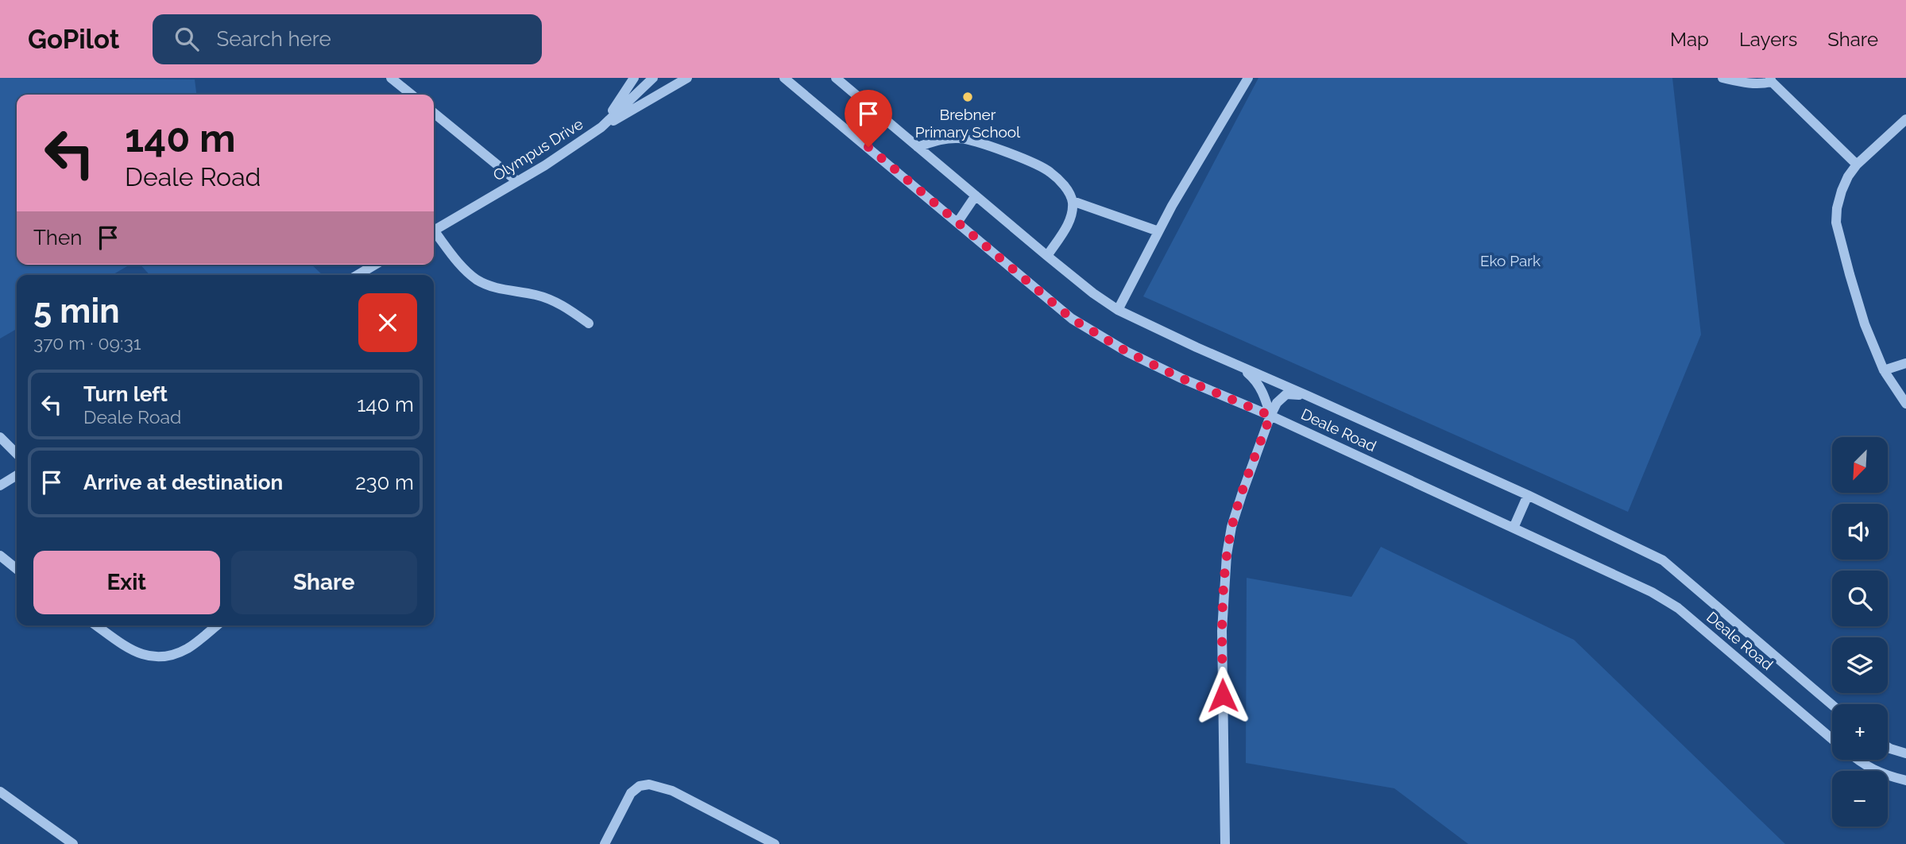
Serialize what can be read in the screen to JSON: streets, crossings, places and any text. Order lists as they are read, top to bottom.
{
  "streets": {
    "street": ["Olympus Drive", "Deale Road"]
  },
  "parks": ["Eko Park"],
  "places": ["Brebner Primary School"],
  "north": "bottom left",
  "page": {
    "header": "GoPilot",
    "search": "Search here",
    "nav": ["Map", "Layers", "Share"],
    "turn": ["140 m", "Deale Road"],
    "then": "Then",
    "heading": ["5 min", "370 m · 09:31"],
    "list": [
      {
        "name": "Turn left",
        "note": "Deale Road",
        "value": "140 m"
      },
      {
        "name": "Arrive at destination",
        "value": "230 m"
      }
    ],
    "map_buttons": ["+", "−"],
    "buttons": ["Exit", "Share"]
  }
}
